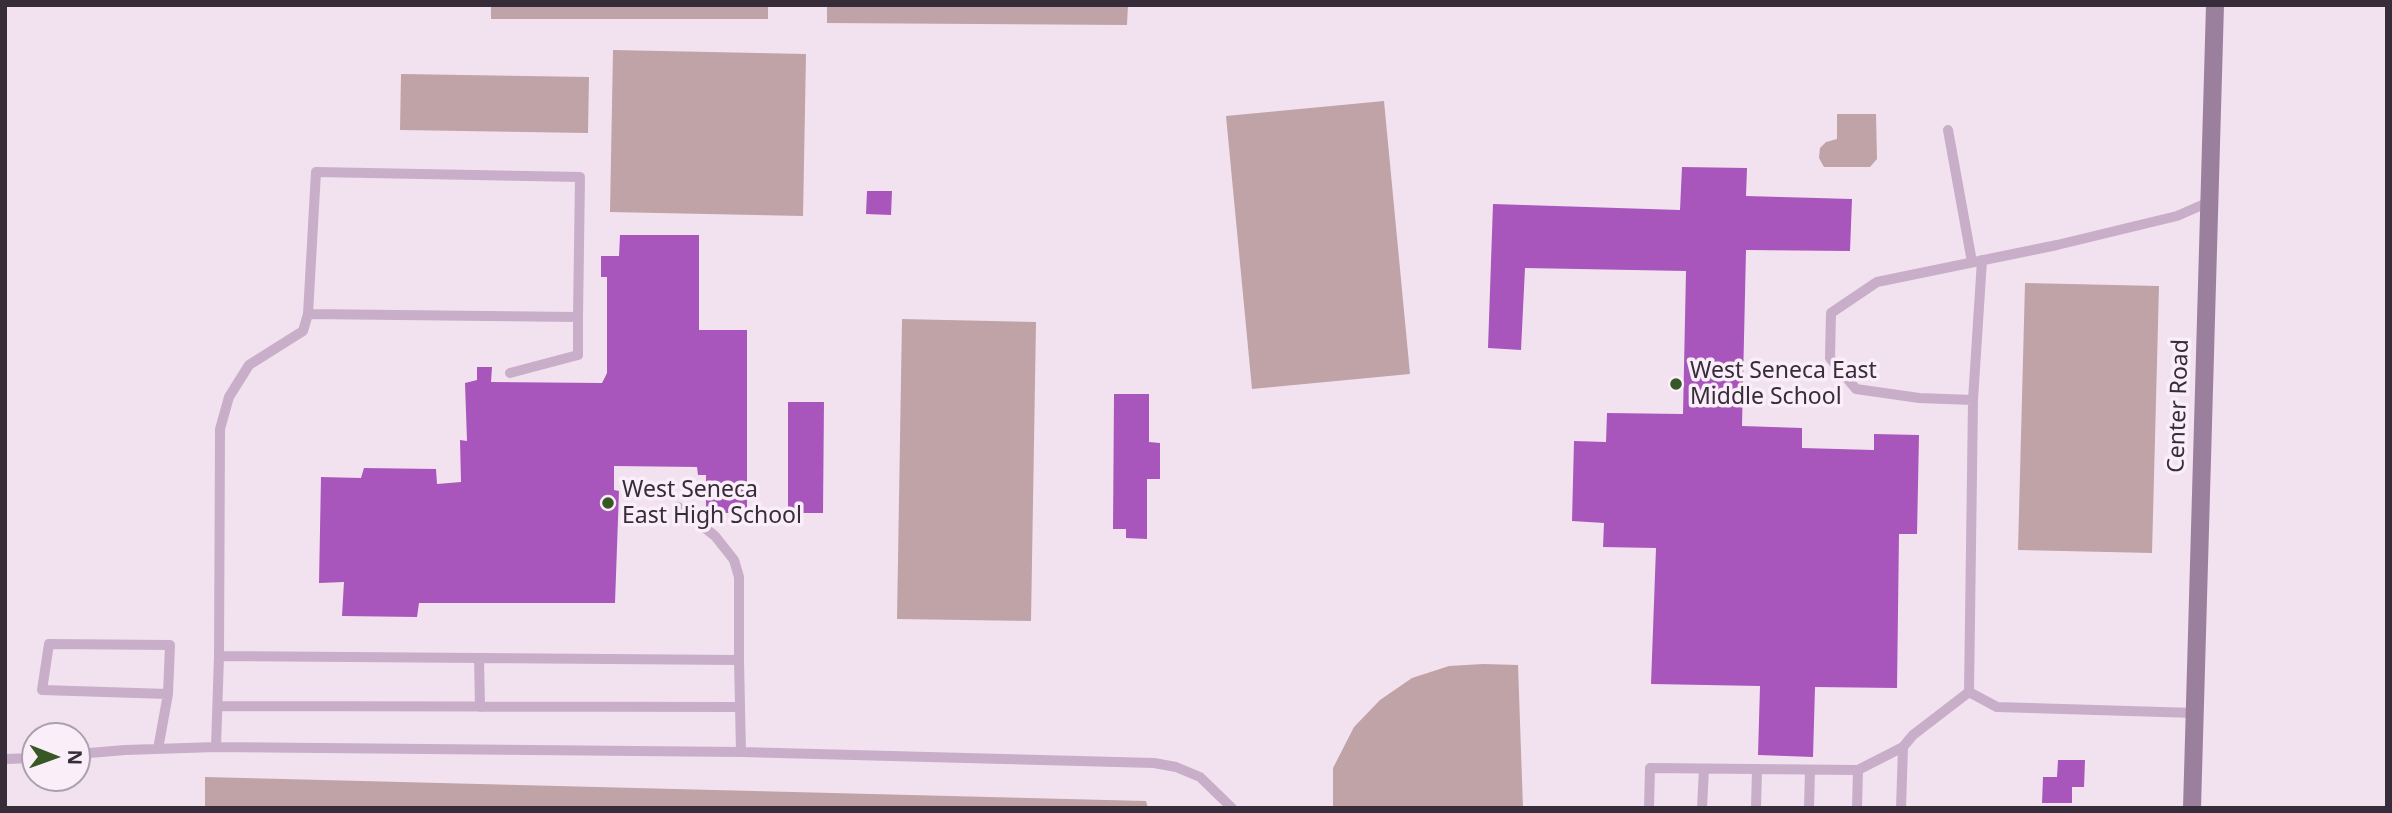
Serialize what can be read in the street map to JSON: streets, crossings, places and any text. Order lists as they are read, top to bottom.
{
  "streets": {
    "main road": ["Center Road"]
  },
  "places": ["West Seneca East Middle School", "West Seneca East High School"],
  "north": "right"
}
